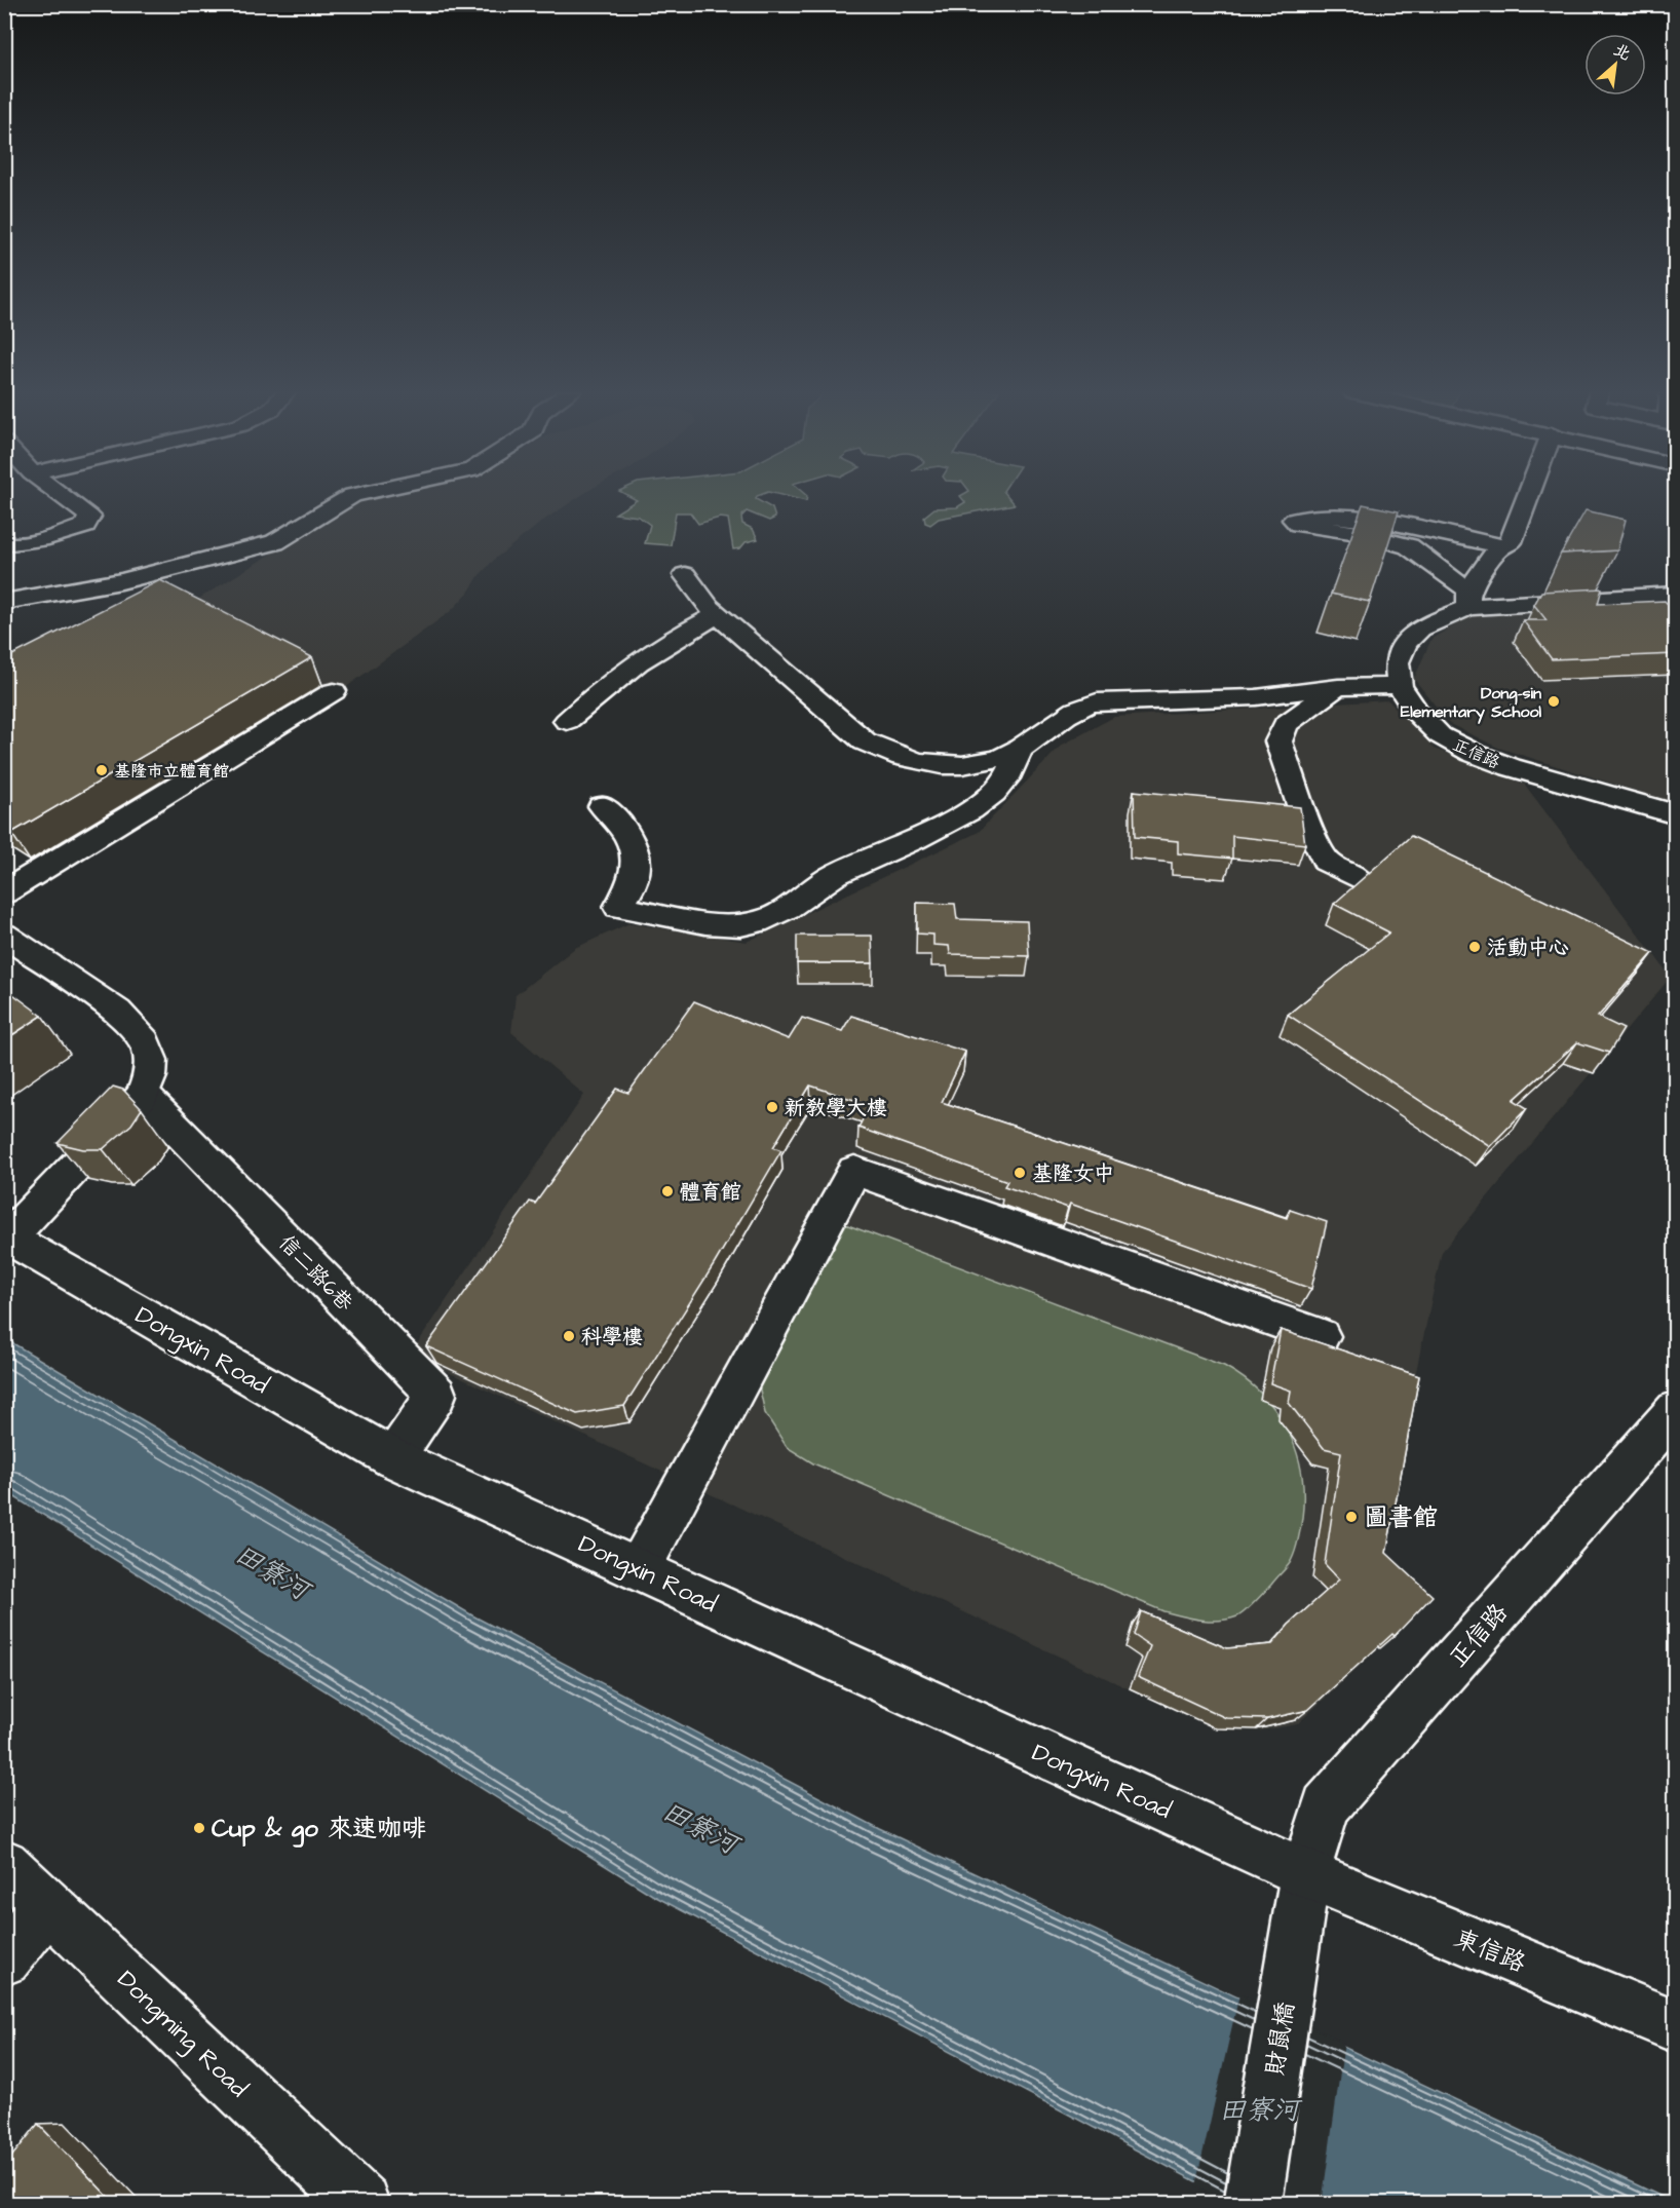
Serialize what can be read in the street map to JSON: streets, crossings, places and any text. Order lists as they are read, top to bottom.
{
  "streets": {
    "street": [
      "正信路",
      "信二路6巷",
      "Dongxin Road",
      "東信路",
      "Dongming Road",
      "財鼠橋"
    ]
  },
  "crossings": [
    ["正信路", "Dongxin Road"],
    ["正信路", "東信路"],
    ["正信路", "財鼠橋"],
    ["信二路6巷", "Dongxin Road"],
    ["Dongxin Road", "東信路"],
    ["Dongxin Road", "財鼠橋"],
    ["東信路", "財鼠橋"]
  ],
  "water": ["田寮河"],
  "places": [
    "Dong-sin Elementary School",
    "基隆市立體育館",
    "活動中心",
    "新教學大樓",
    "基隆女中",
    "體育館",
    "科學樓",
    "圖書館",
    "Cup & go 來速咖啡"
  ],
  "north": "top right"
}
